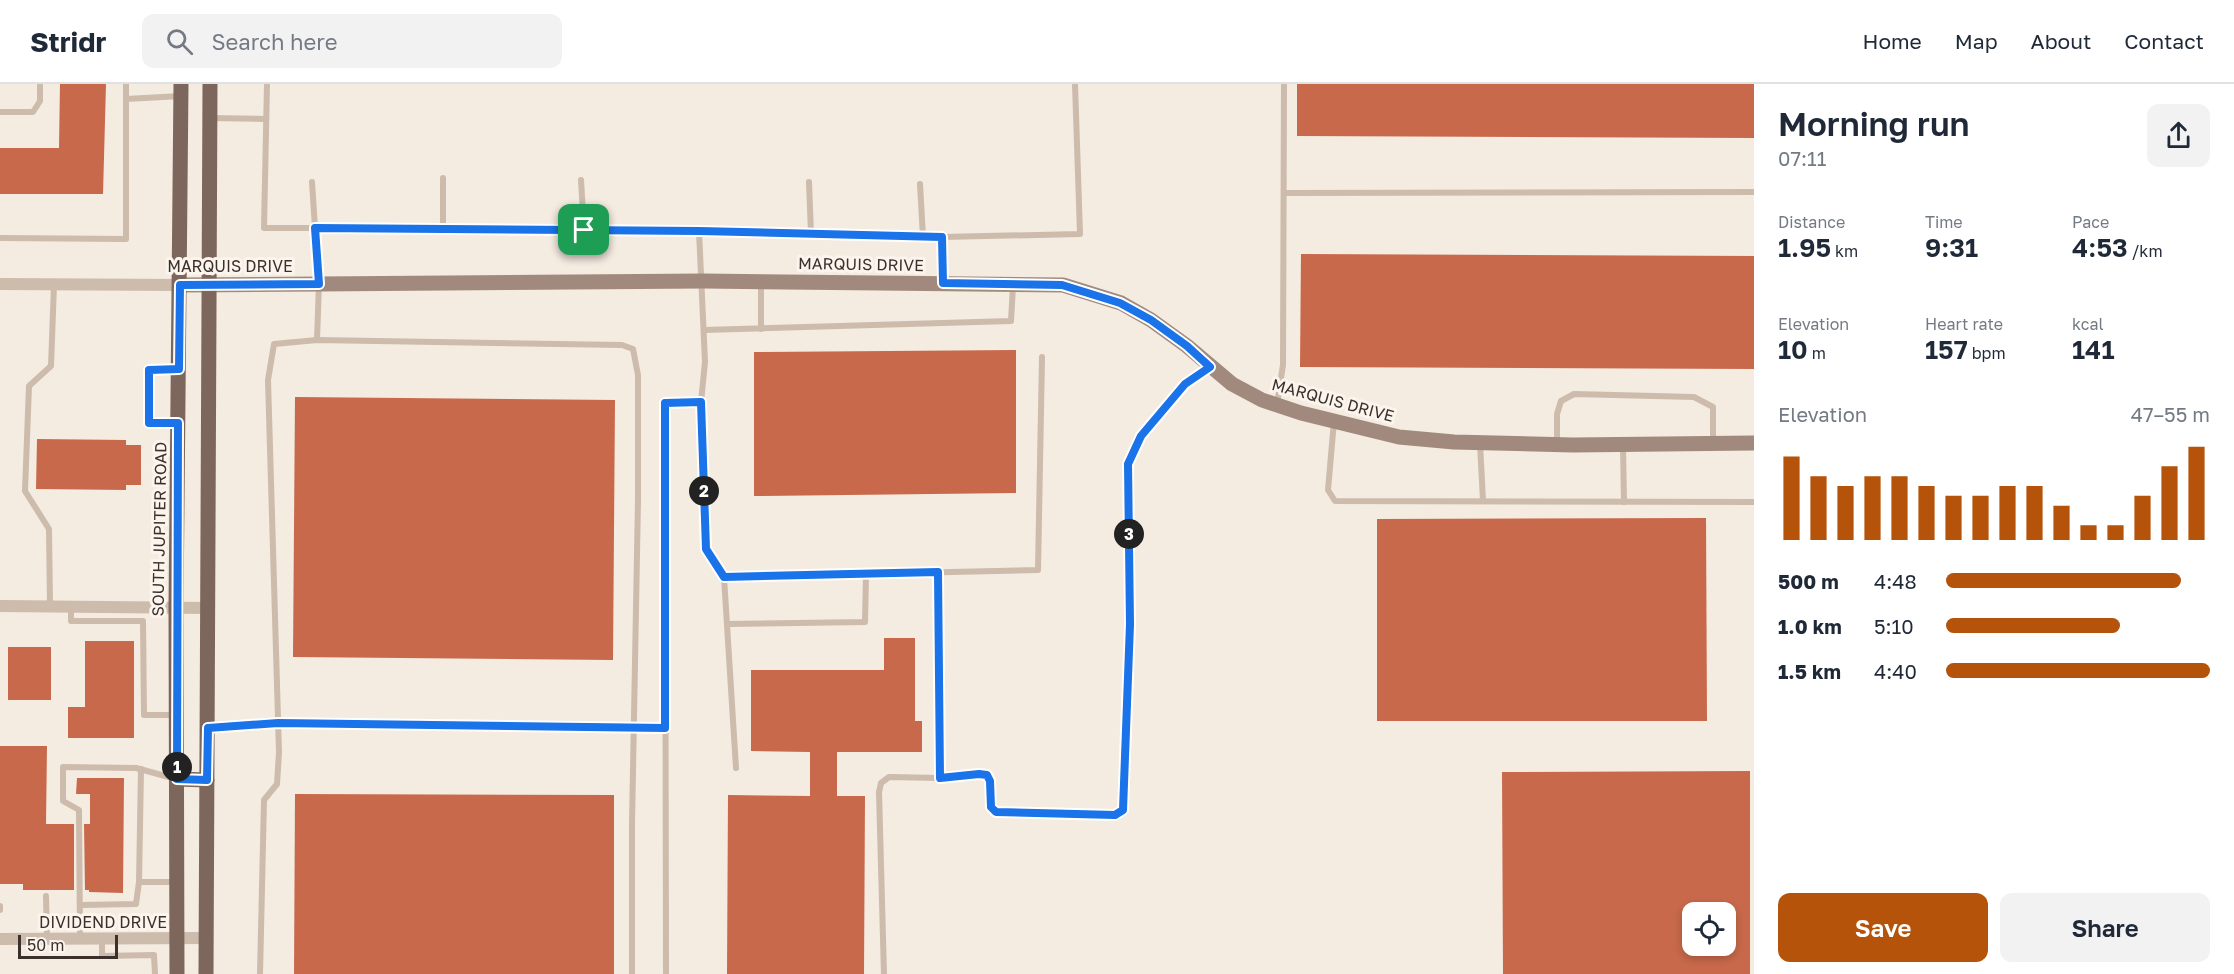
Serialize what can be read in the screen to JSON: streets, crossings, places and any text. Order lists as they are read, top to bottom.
{
  "streets": {
    "main road": ["SOUTH JUPITER ROAD"],
    "street": ["MARQUIS DRIVE", "DIVIDEND DRIVE"]
  },
  "crossings": [
    ["MARQUIS DRIVE", "SOUTH JUPITER ROAD"],
    ["SOUTH JUPITER ROAD", "DIVIDEND DRIVE"]
  ],
  "scale_bar": "50 m",
  "page": {
    "header": "Stridr",
    "search": "Search here",
    "nav": [
      "Home",
      "Map",
      "About",
      "Contact"
    ],
    "heading": ["Morning run", "07:11"],
    "stats": [
      ["Distance", "1.95 km"],
      ["Time", "9:31"],
      ["Pace", "4:53 /km"],
      ["Elevation", "10 m"],
      ["Heart rate", "157 bpm"],
      ["kcal", "141"]
    ],
    "chart": ["Elevation", "47–55 m"],
    "pins": ["2", "3", "1"],
    "list": [
      {
        "name": "500 m",
        "note": "4:48"
      },
      {
        "name": "1.0 km",
        "note": "5:10"
      },
      {
        "name": "1.5 km",
        "note": "4:40"
      }
    ],
    "buttons": ["Save", "Share"],
    "scale": "50 m"
  }
}
